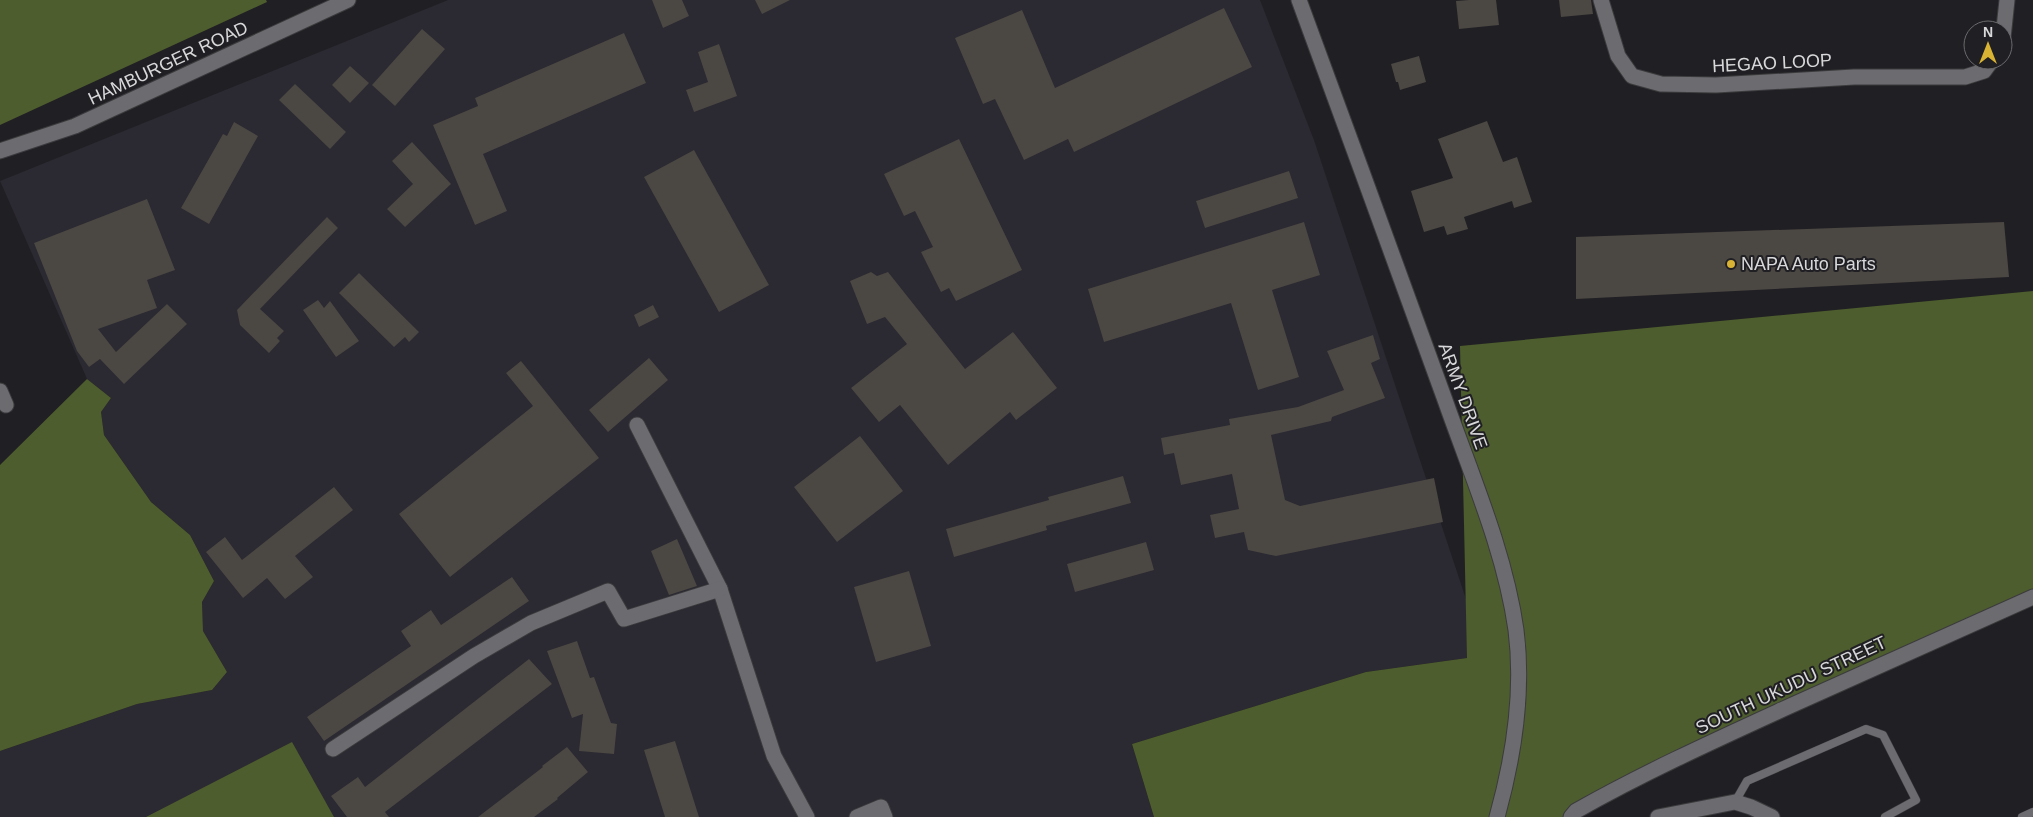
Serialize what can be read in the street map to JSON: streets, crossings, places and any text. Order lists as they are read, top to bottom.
{
  "streets": {
    "street": [
      "HAMBURGER ROAD",
      "HEGAO LOOP",
      "ARMY DRIVE",
      "SOUTH UKUDU STREET"
    ]
  },
  "places": ["NAPA Auto Parts"],
  "north": "top"
}
